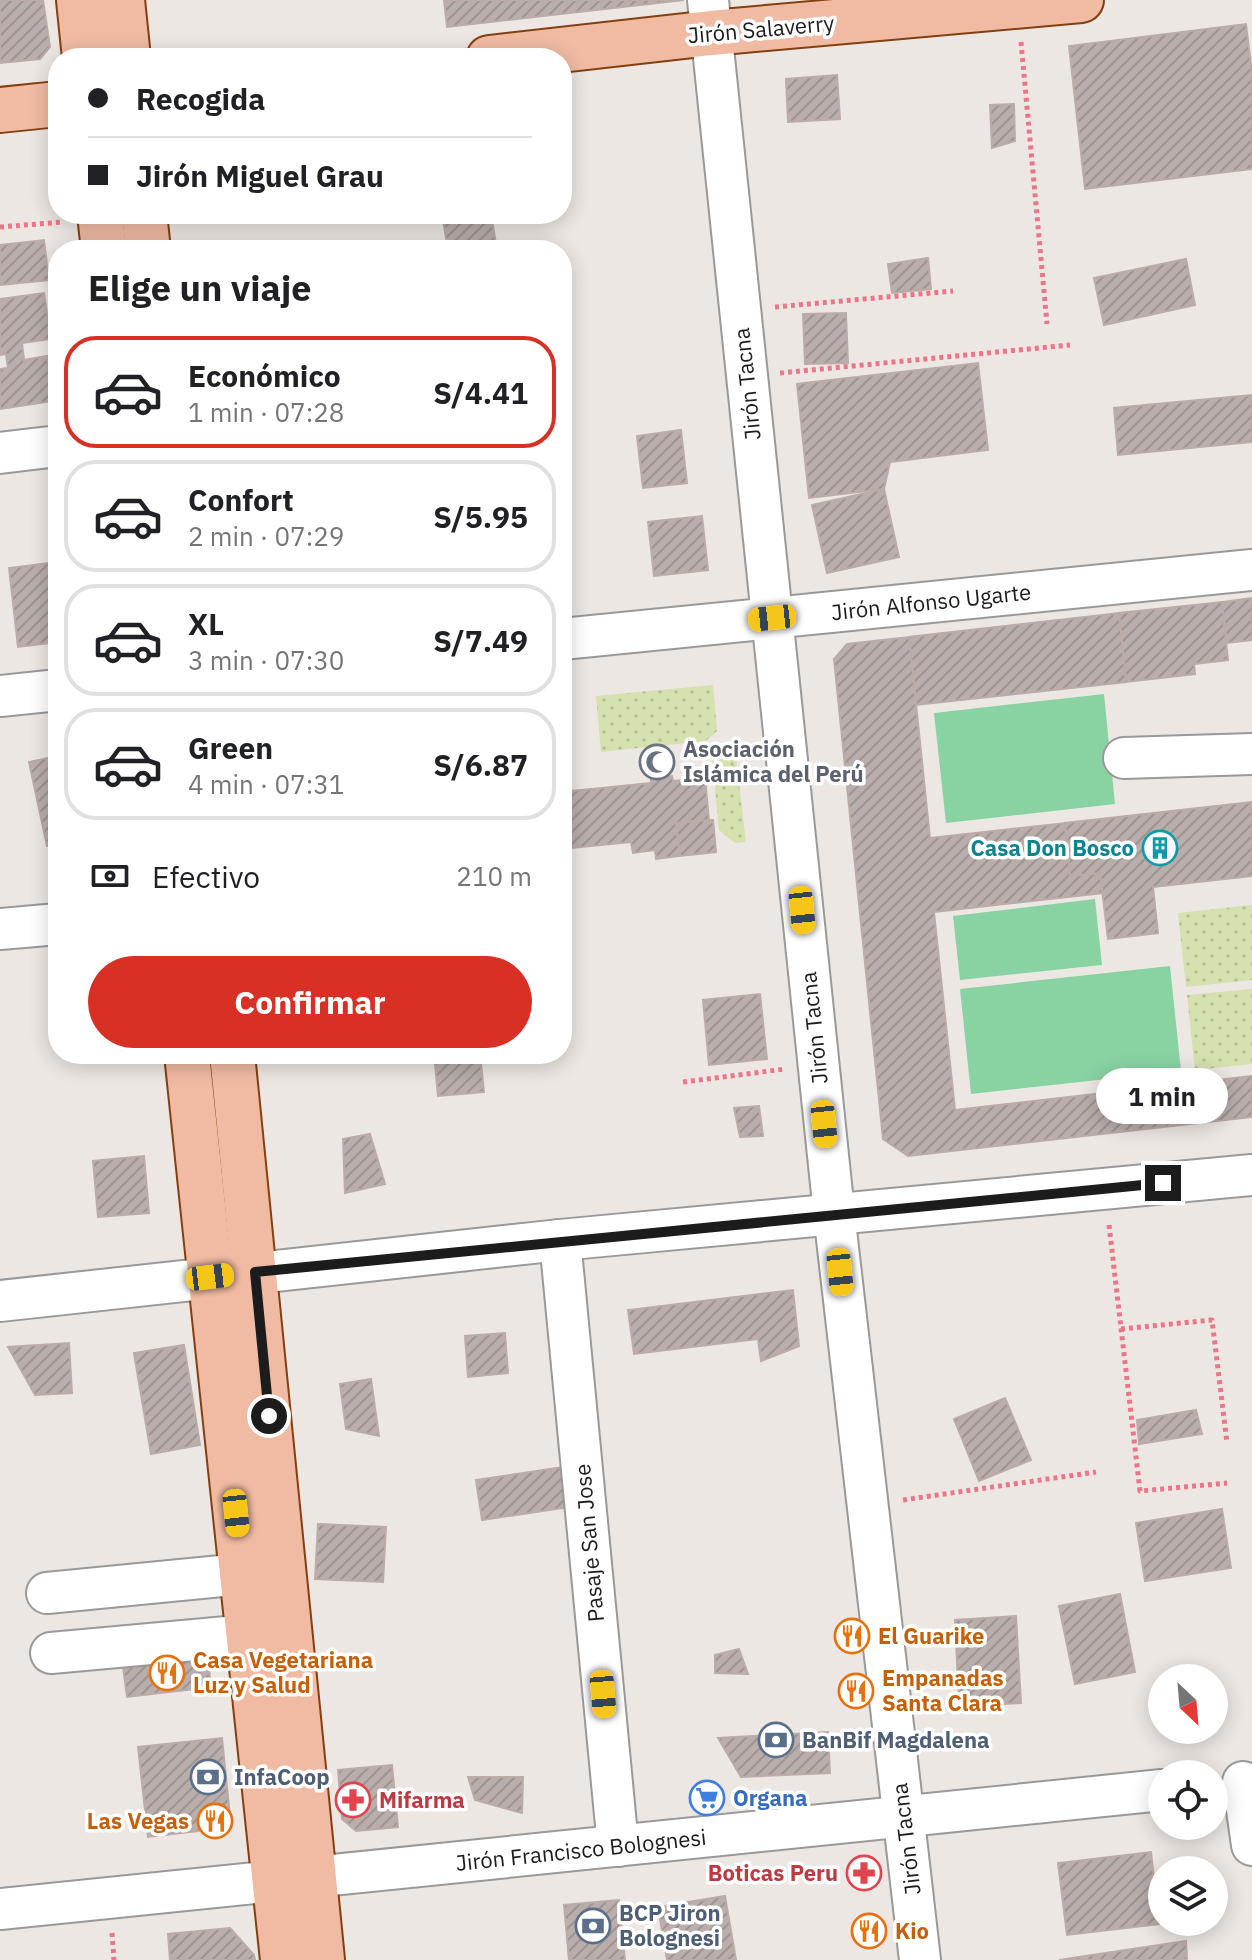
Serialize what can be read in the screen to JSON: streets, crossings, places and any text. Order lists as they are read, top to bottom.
{
  "streets": {
    "main road": ["Jirón Salaverry"],
    "street": [
      "Jirón Tacna",
      "Jirón Alfonso Ugarte",
      "Pasaje San Jose",
      "Jirón Francisco Bolognesi"
    ]
  },
  "crossings": [
    ["Jirón Salaverry", "Jirón Tacna"],
    ["Jirón Tacna", "Jirón Alfonso Ugarte"],
    ["Jirón Tacna", "Jirón Francisco Bolognesi"],
    ["Pasaje San Jose", "Jirón Francisco Bolognesi"]
  ],
  "places": {
    "mosque": ["Asociación Islámica del Perú"],
    "building": ["Casa Don Bosco"],
    "restaurant": [
      "El Guarike",
      "Casa Vegetariana Luz y Salud",
      "Empanadas Santa Clara",
      "Las Vegas",
      "Kio"
    ],
    "bank": ["BanBif Magdalena", "InfaCoop", "BCP Jiron Bolognesi"],
    "supermarket": ["Organa"],
    "pharmacy": ["Mifarma", "Boticas Peru"]
  },
  "north": "bottom right",
  "page": {
    "banner": ["Recogida", "Jirón Miguel Grau"],
    "heading": "Elige un viaje",
    "list": [
      {
        "name": "Económico",
        "note": "1 min · 07:28",
        "value": "S/4.41"
      },
      {
        "name": "Confort",
        "note": "2 min · 07:29",
        "value": "S/5.95"
      },
      {
        "name": "XL",
        "note": "3 min · 07:30",
        "value": "S/7.49"
      },
      {
        "name": "Green",
        "note": "4 min · 07:31",
        "value": "S/6.87"
      }
    ],
    "pay": ["Efectivo", "210 m"],
    "buttons": "Confirmar",
    "bubble": "1 min"
  }
}
